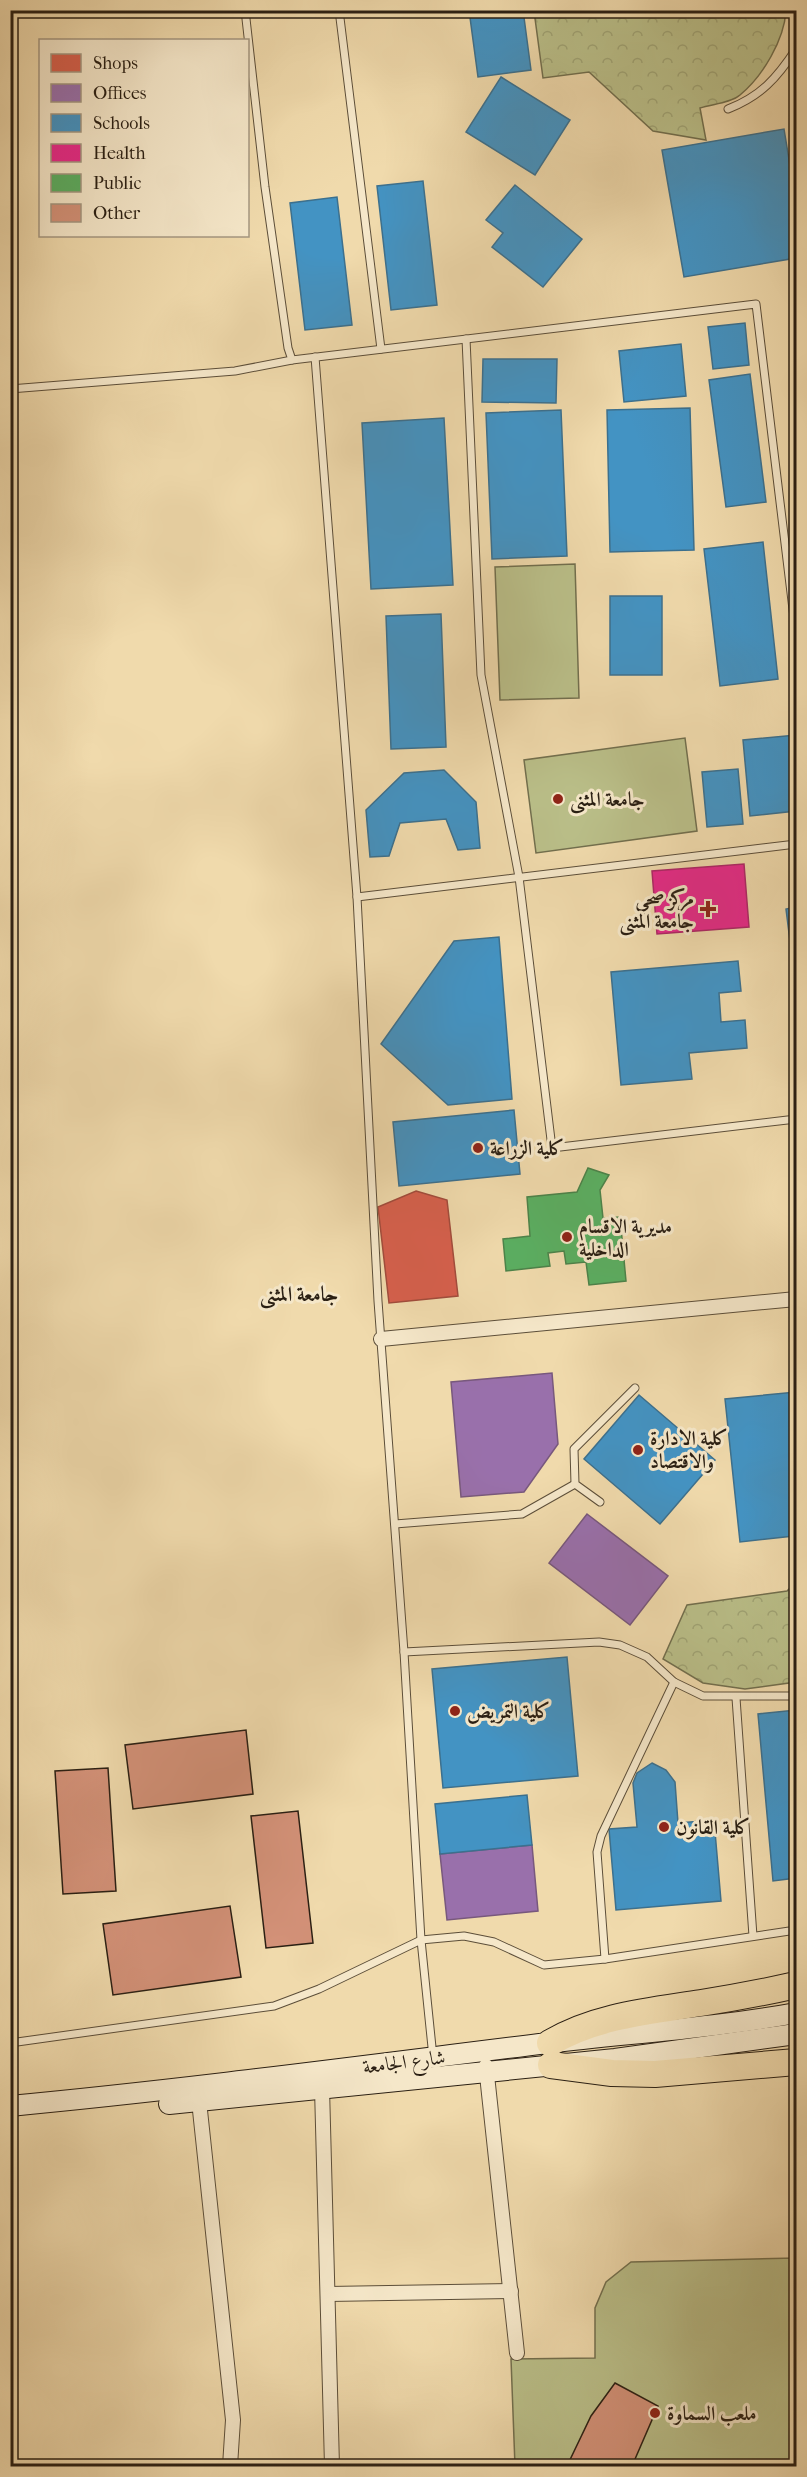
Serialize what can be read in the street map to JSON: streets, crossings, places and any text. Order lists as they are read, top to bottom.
{
  "streets": {
    "main road": ["شارع الجامعة"]
  },
  "districts": ["جامعة المثنى"],
  "places": {
    "other": [
      "جامعة المثنى",
      "كلية الزراعة",
      "مديرية الاقسام الداخلية",
      "كلية الادارة والاقتصاد",
      "كلية التمريض",
      "كلية القانون",
      "ملعب السماوة"
    ],
    "health": ["مركز صحي جامعة المثنى"]
  },
  "legend": [
    "Shops",
    "Offices",
    "Schools",
    "Health",
    "Public",
    "Other"
  ]
}
